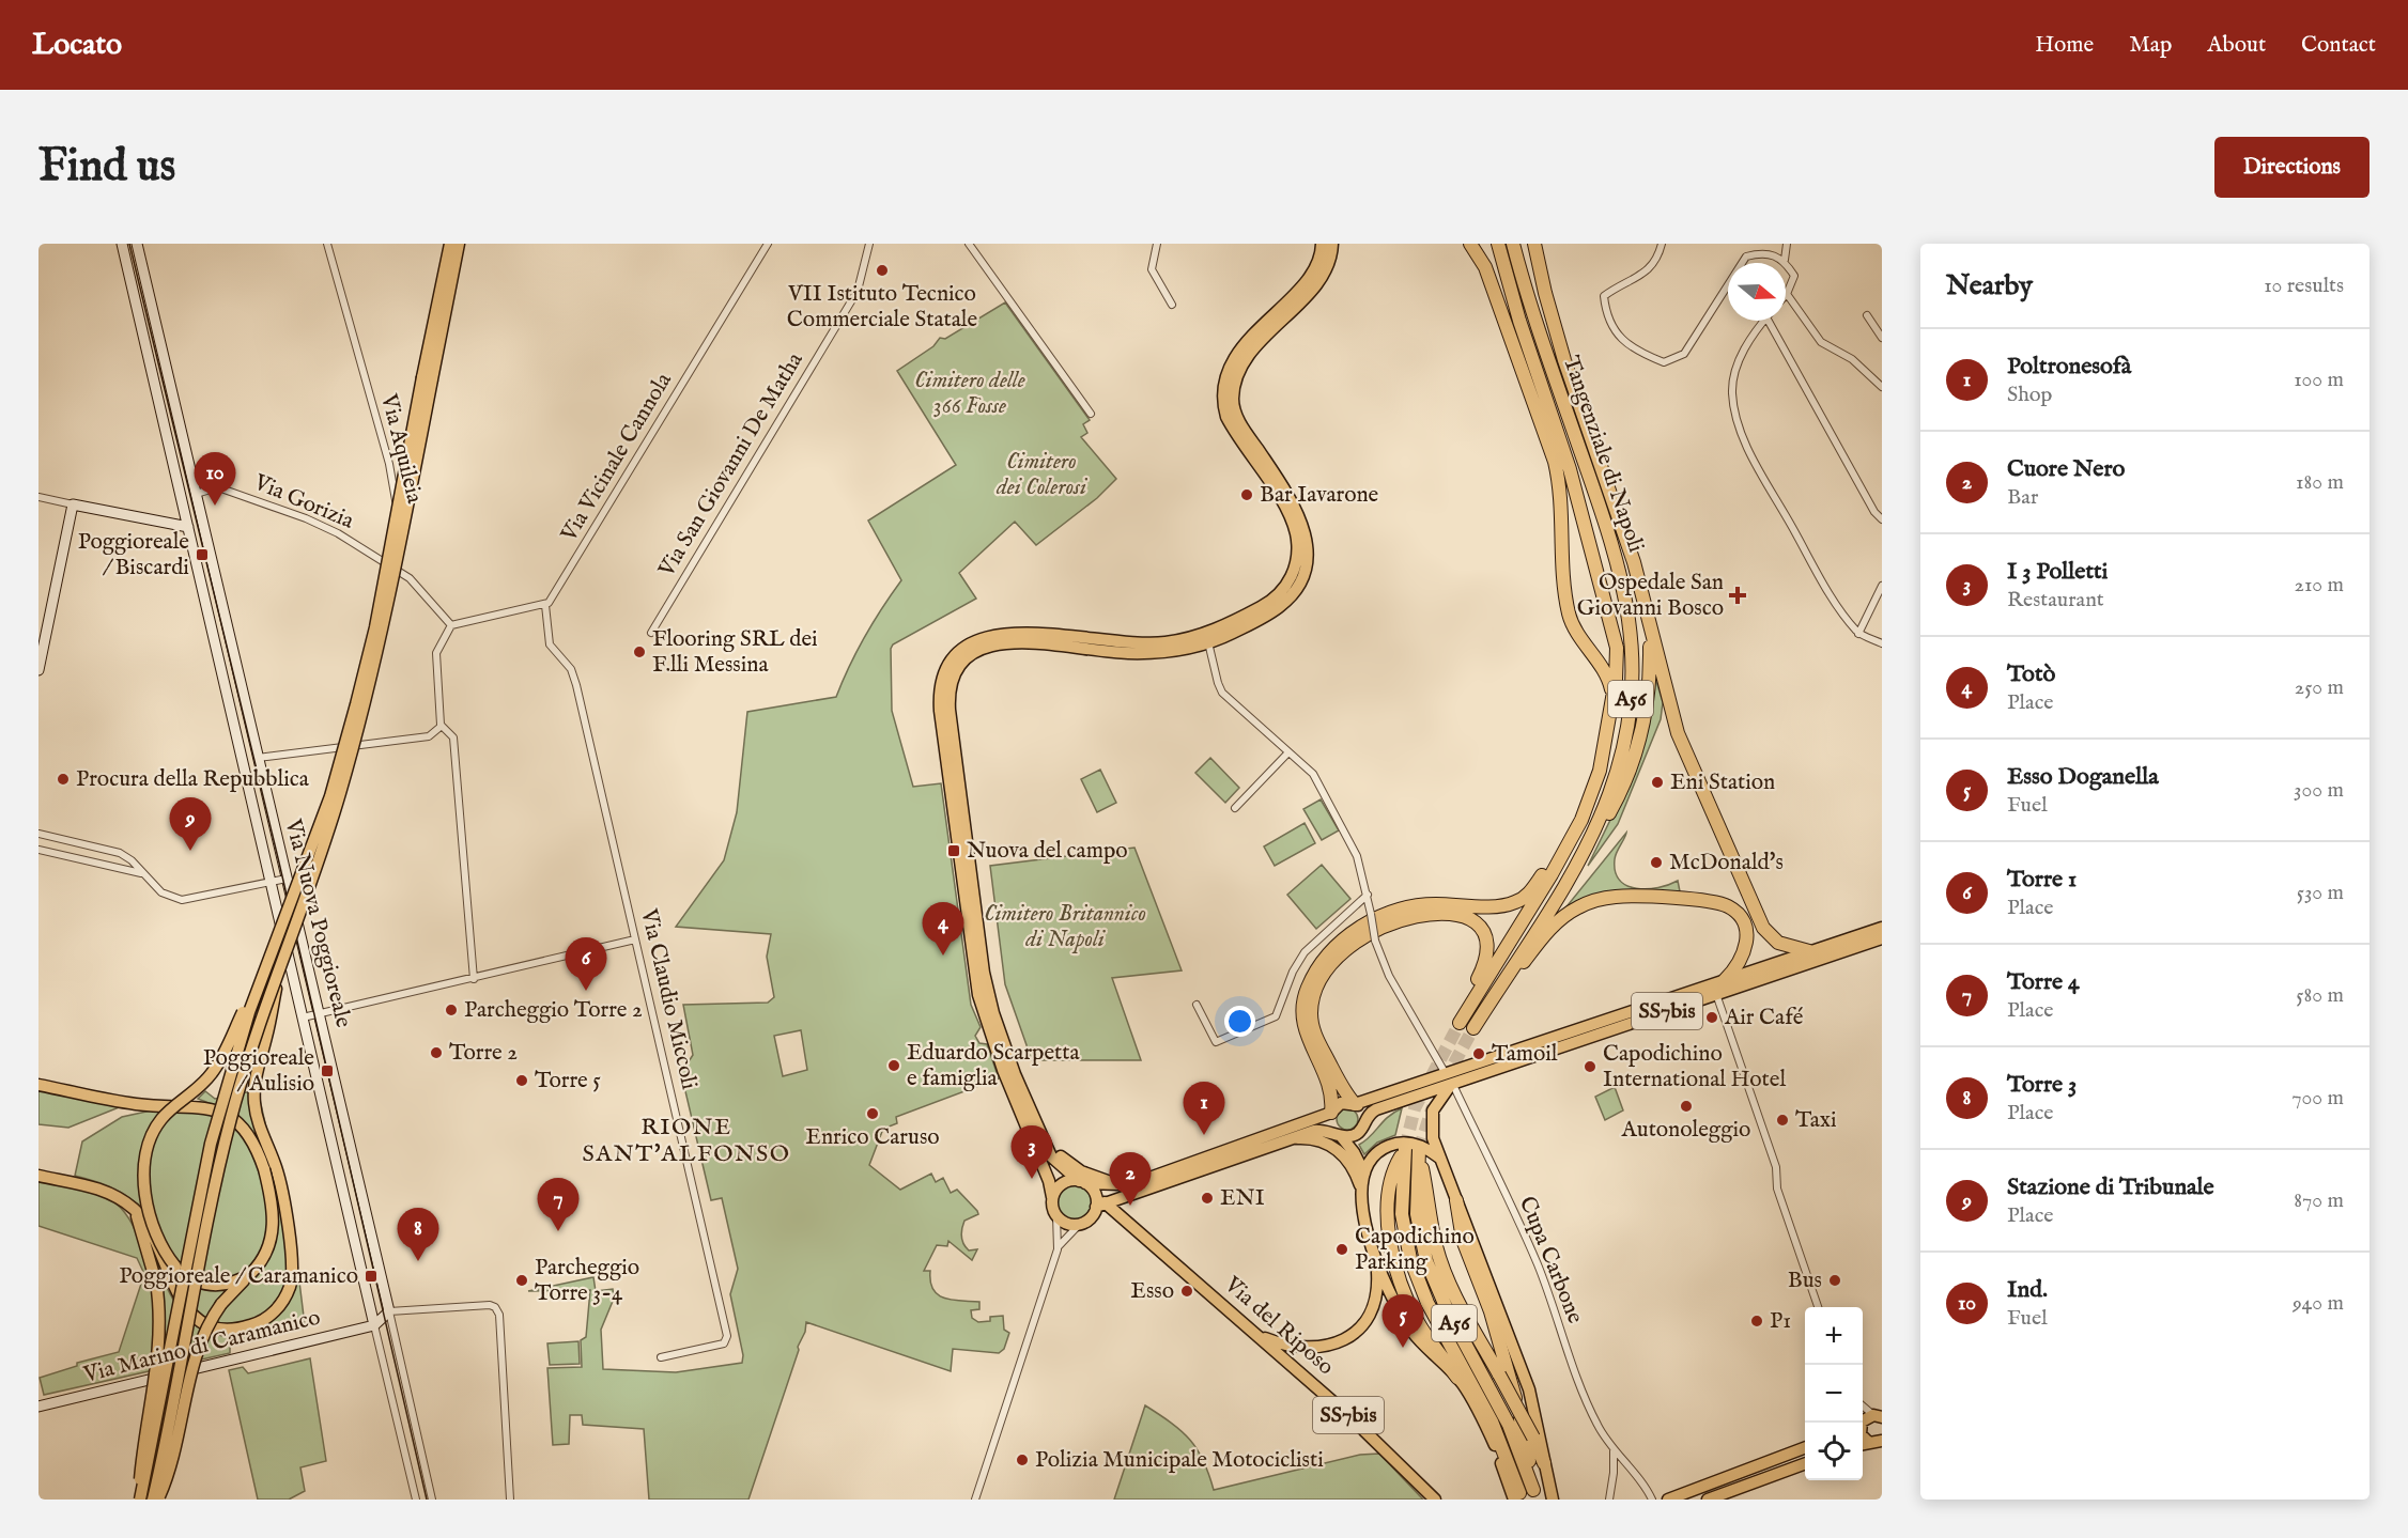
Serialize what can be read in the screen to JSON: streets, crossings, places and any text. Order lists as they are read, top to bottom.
{
  "streets": {
    "highway": ["Tangenziale di Napoli", "A56"],
    "main road": [
      "Via Nuova Poggioreale",
      "SS7bis",
      "Via del Riposo",
      "Via Marino di Caramanico"
    ],
    "street": [
      "Via Aquileia",
      "Via Vicinale Cannola",
      "Via San Giovanni De Matha",
      "Via Gorizia",
      "Via Claudio Miccoli",
      "Cupa Carbone"
    ]
  },
  "crossings": [
    ["Via Aquileia", "Via Gorizia"],
    ["Tangenziale di Napoli", "SS7bis"],
    ["Via Vicinale Cannola", "Via Claudio Miccoli"],
    ["Via Gorizia", "Via Nuova Poggioreale"],
    ["Via Nuova Poggioreale", "Via Marino di Caramanico"],
    ["SS7bis", "Cupa Carbone"]
  ],
  "districts": ["RIONE SANT'ALFONSO"],
  "parks": ["Cimitero delle 366 Fosse", "Cimitero dei Colerosi", "Cimitero Britannico di Napoli"],
  "places": {
    "other": [
      "VII Istituto Tecnico Commerciale Statale",
      "Bar Iavarone",
      "Flooring SRL dei F.lli Messina",
      "Procura della Repubblica",
      "Eni Station",
      "McDonald's",
      "Parcheggio Torre 2",
      "Air Café",
      "Torre 2",
      "Tamoil",
      "Eduardo Scarpetta e famiglia",
      "Capodichino International Hotel",
      "Torre 5",
      "Autonoleggio",
      "Enrico Caruso",
      "Taxi",
      "ENI",
      "Capodichino Parking",
      "Parcheggio Torre 3-4",
      "Bus",
      "Esso",
      "P1",
      "Polizia Municipale Motociclisti"
    ],
    "transit": [
      "Poggioreale / Biscardi",
      "Nuova del campo",
      "Poggioreale / Aulisio",
      "Poggioreale / Caramanico"
    ],
    "health": ["Ospedale San Giovanni Bosco"]
  },
  "north": "right",
  "page": {
    "header": "Locato",
    "nav": [
      "Home",
      "Map",
      "About",
      "Contact"
    ],
    "buttons": "Directions",
    "title": "Find us",
    "heading": ["Nearby", "10 results"],
    "list": [
      {
        "mark": "1",
        "name": "Poltronesofà",
        "note": "Shop",
        "value": "100 m"
      },
      {
        "mark": "2",
        "name": "Cuore Nero",
        "note": "Bar",
        "value": "180 m"
      },
      {
        "mark": "3",
        "name": "I 3 Polletti",
        "note": "Restaurant",
        "value": "210 m"
      },
      {
        "mark": "4",
        "name": "Totò",
        "note": "Place",
        "value": "250 m"
      },
      {
        "mark": "5",
        "name": "Esso Doganella",
        "note": "Fuel",
        "value": "300 m"
      },
      {
        "mark": "6",
        "name": "Torre 1",
        "note": "Place",
        "value": "530 m"
      },
      {
        "mark": "7",
        "name": "Torre 4",
        "note": "Place",
        "value": "580 m"
      },
      {
        "mark": "8",
        "name": "Torre 3",
        "note": "Place",
        "value": "700 m"
      },
      {
        "mark": "9",
        "name": "Stazione di Tribunale",
        "note": "Place",
        "value": "870 m"
      },
      {
        "mark": "10",
        "name": "Ind.",
        "note": "Fuel",
        "value": "940 m"
      }
    ],
    "pins": [
      "10",
      "9",
      "4",
      "6",
      "1",
      "3",
      "2",
      "7",
      "8",
      "5"
    ],
    "map_buttons": ["+", "−"]
  }
}
